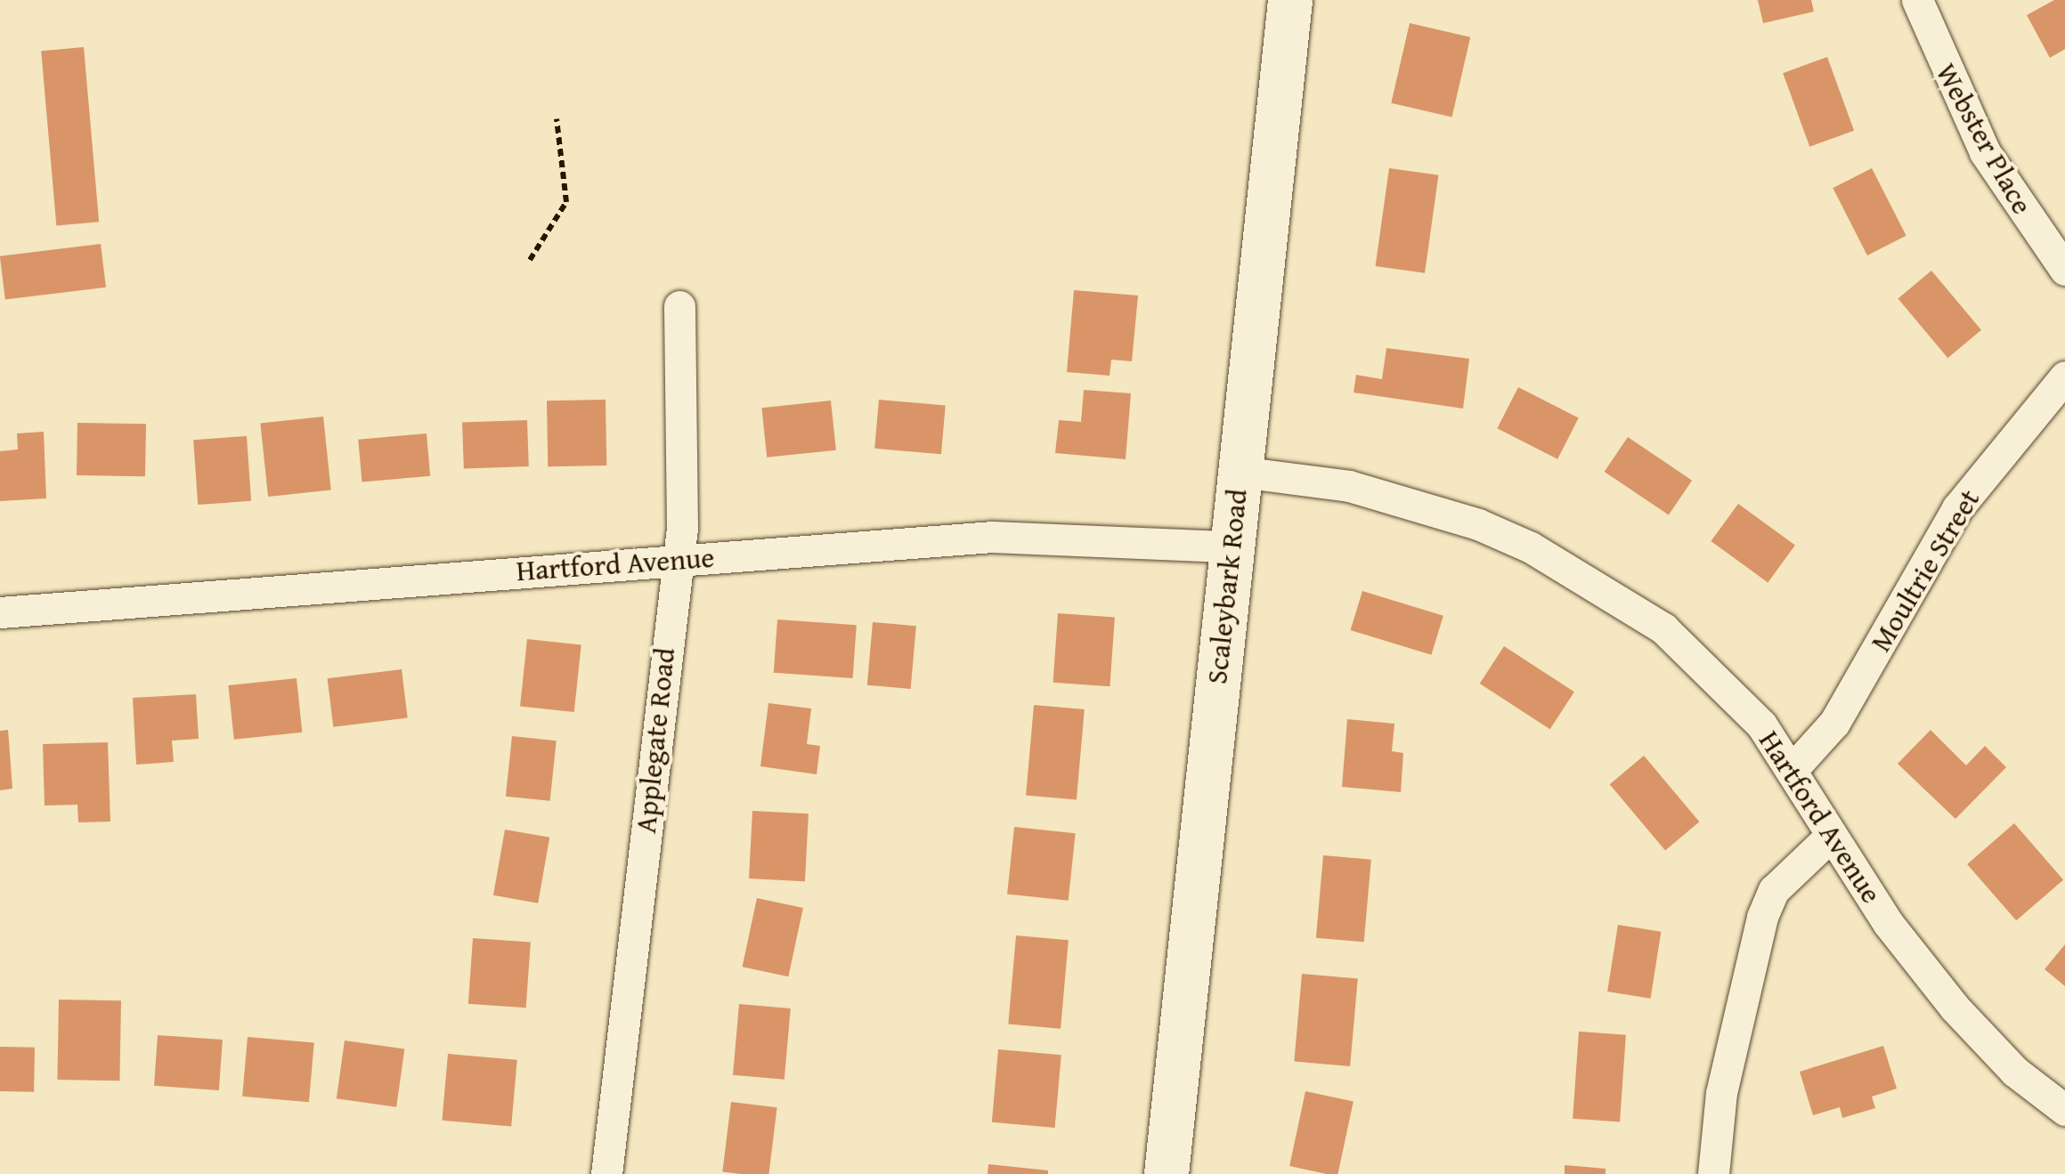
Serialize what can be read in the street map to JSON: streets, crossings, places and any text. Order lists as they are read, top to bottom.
{
  "streets": {
    "street": [
      "Webster Place",
      "Hartford Avenue",
      "Moultrie Street",
      "Scaleybark Road",
      "Applegate Road"
    ]
  },
  "crossings": [
    ["Hartford Avenue", "Moultrie Street"],
    ["Hartford Avenue", "Scaleybark Road"],
    ["Hartford Avenue", "Applegate Road"]
  ]
}
